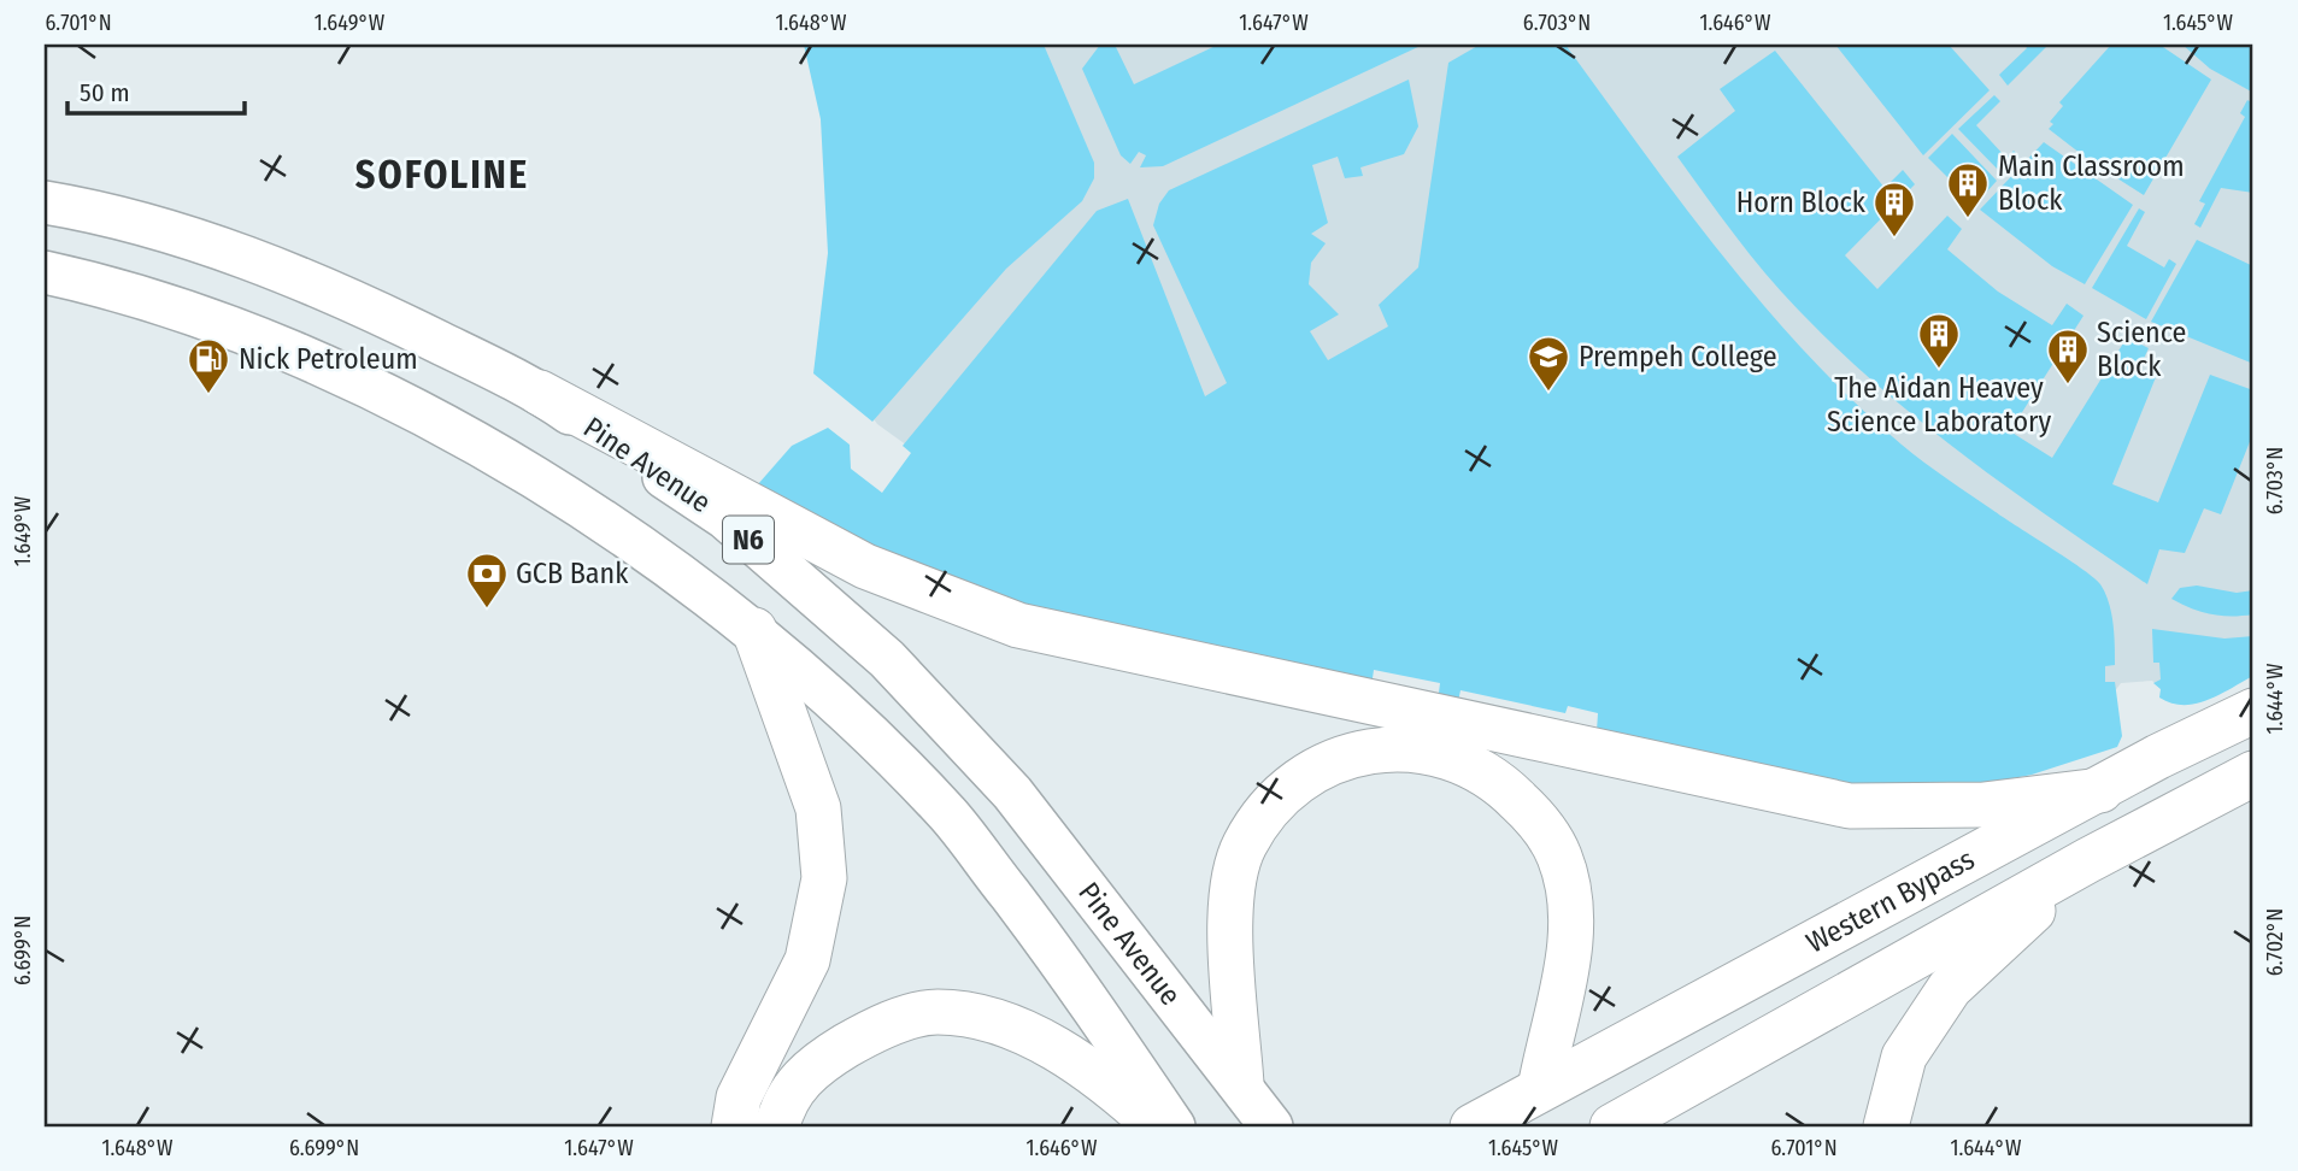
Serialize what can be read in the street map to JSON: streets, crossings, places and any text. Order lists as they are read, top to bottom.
{
  "streets": {
    "highway": ["Western Bypass"],
    "main road": ["Pine Avenue", "N6"]
  },
  "districts": ["SOFOLINE"],
  "places": {
    "building": [
      "Main Classroom Block",
      "Horn Block",
      "The Aidan Heavey Science Laboratory",
      "Science Block"
    ],
    "school or university": ["Prempeh College"],
    "fuel station": ["Nick Petroleum"],
    "bank": ["GCB Bank"]
  },
  "scale_bar": "50 m",
  "coordinates": [
    "6.701°N",
    "1.649°W",
    "1.648°W",
    "1.647°W",
    "6.703°N",
    "1.646°W",
    "1.645°W",
    "1.644°W",
    "6.702°N",
    "6.699°N"
  ]
}
